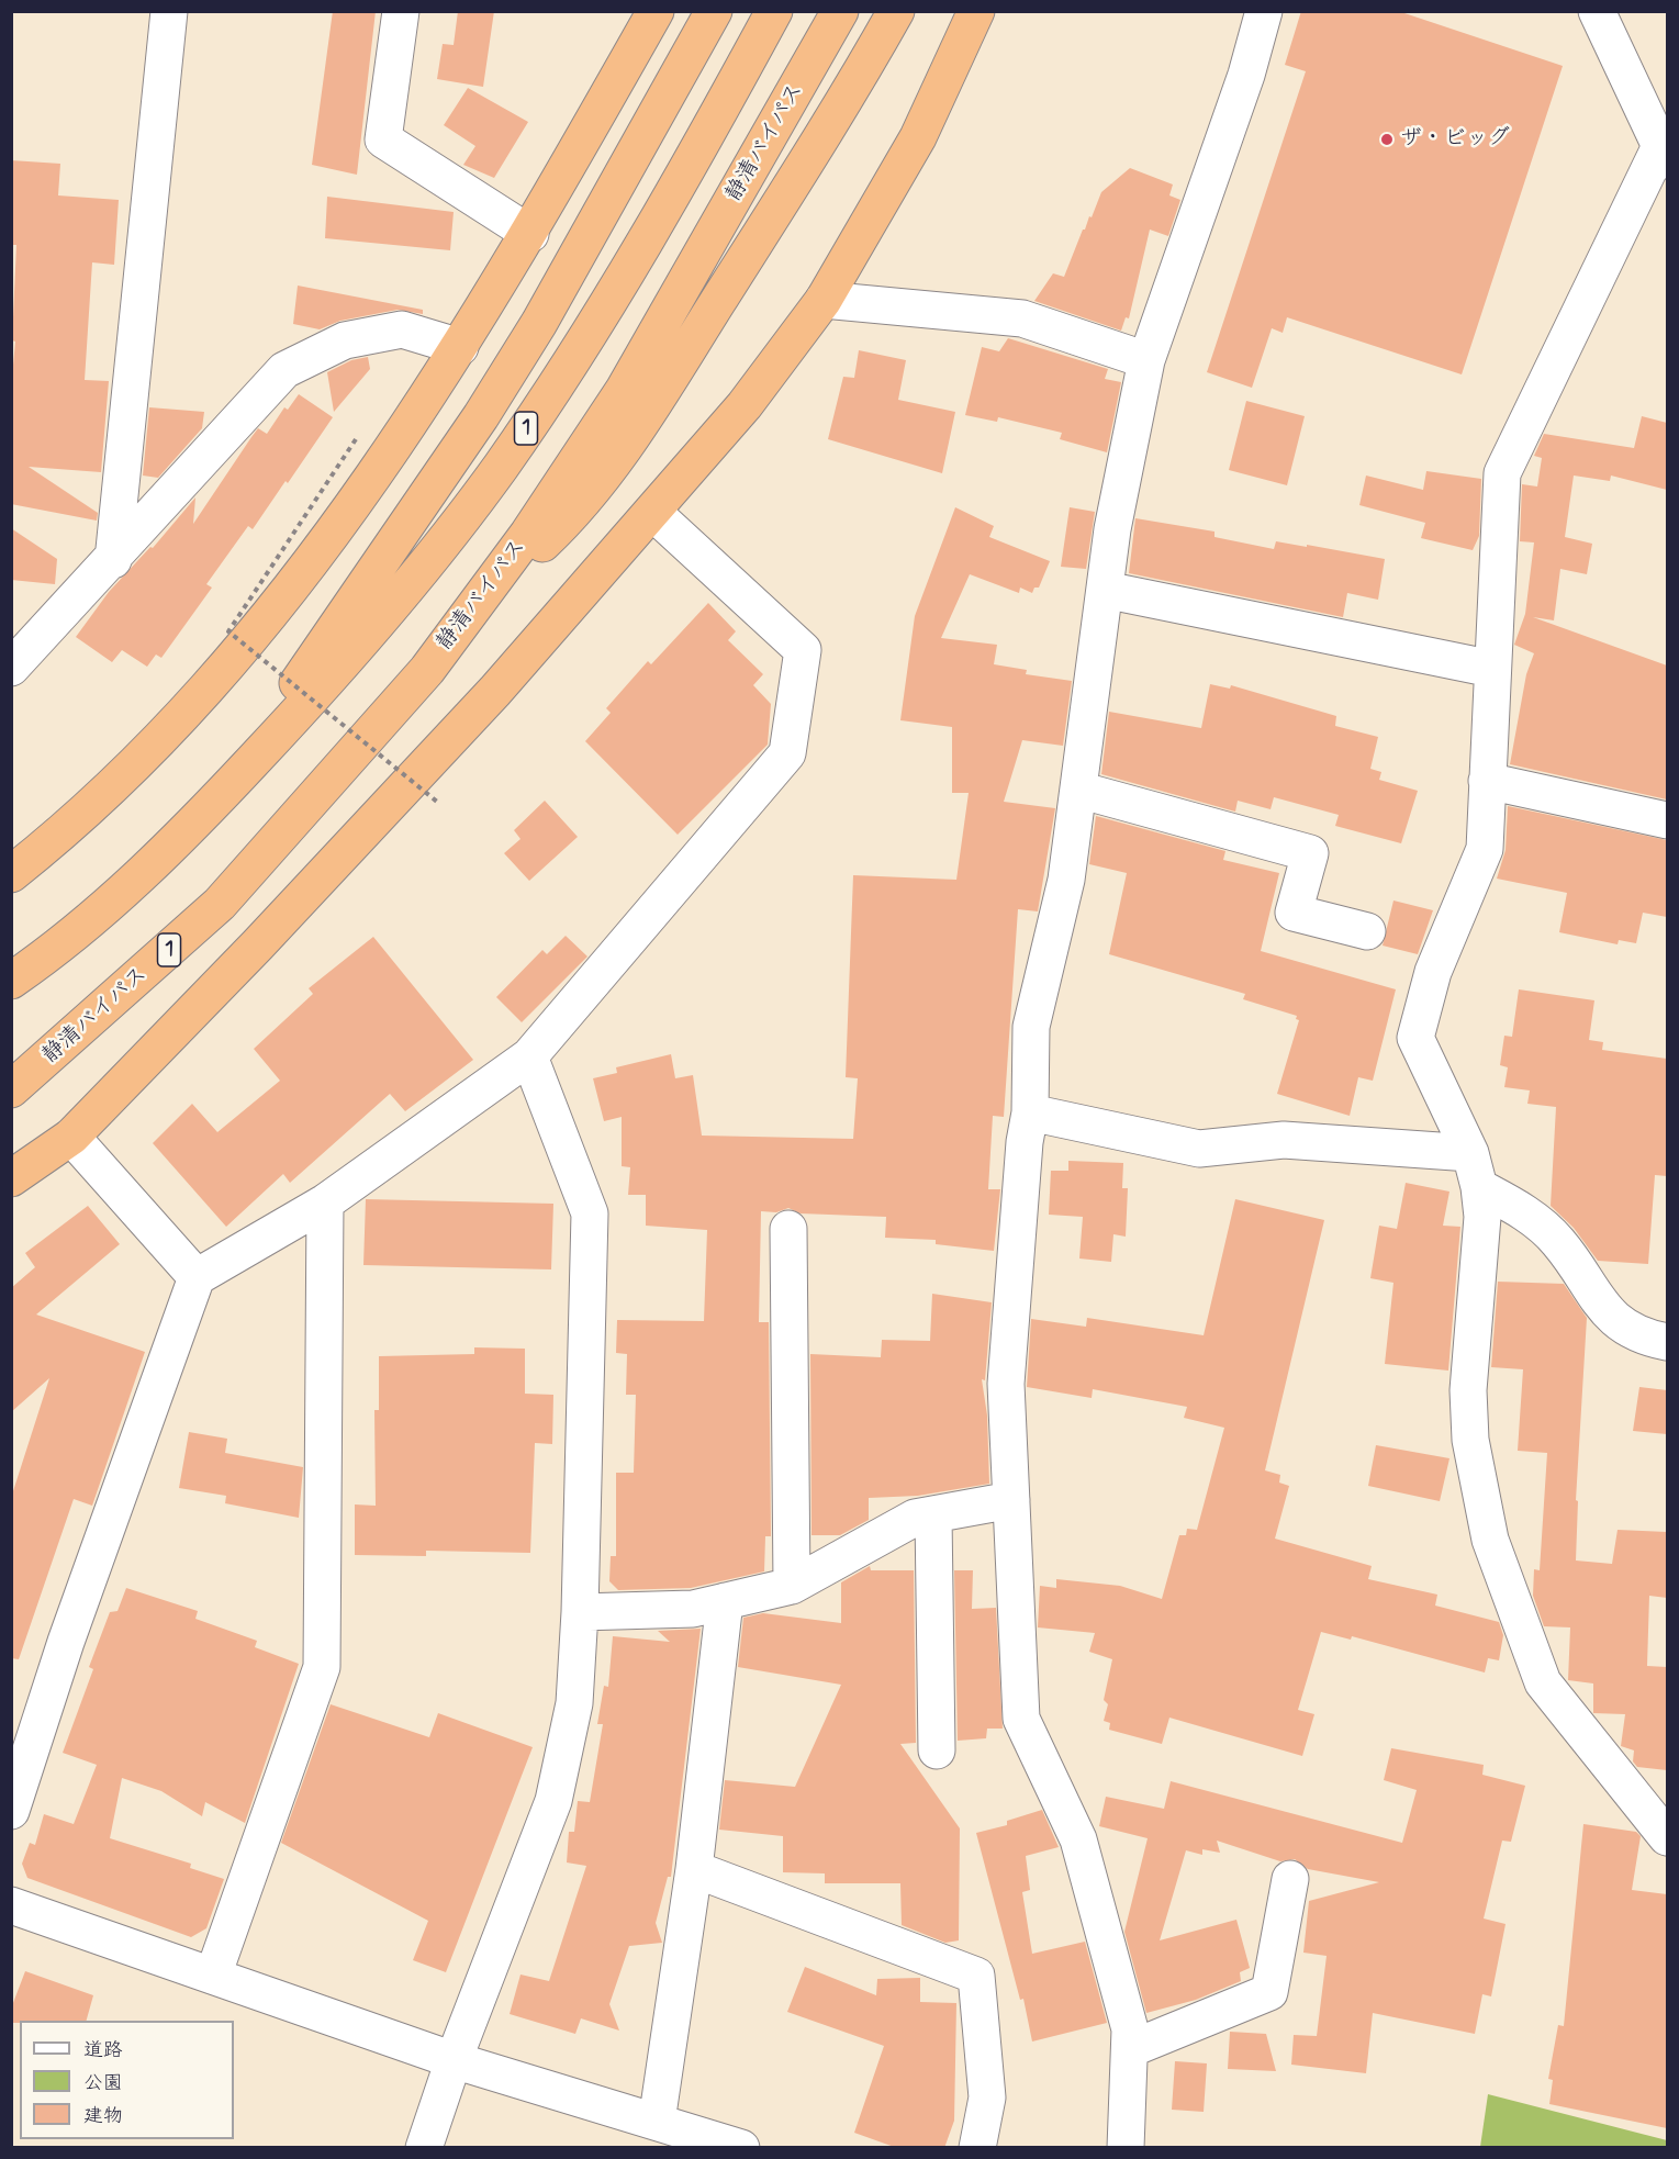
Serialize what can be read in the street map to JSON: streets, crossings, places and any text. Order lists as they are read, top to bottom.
{
  "streets": {
    "highway": ["静清バイパス", "1"]
  },
  "places": ["ザ・ビッグ"],
  "legend": ["道路", "公園", "建物"]
}
